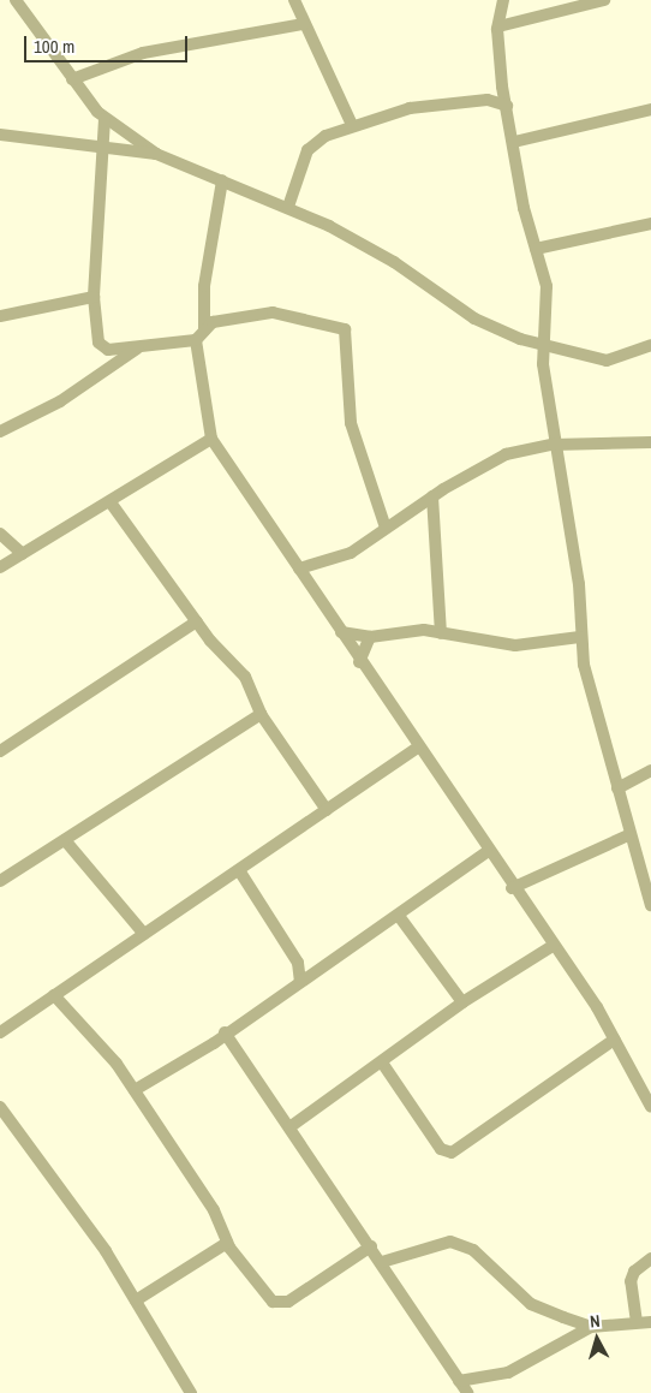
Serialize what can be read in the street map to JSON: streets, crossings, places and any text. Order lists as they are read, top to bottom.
{
  "scale_bar": "100 m",
  "north": "top"
}
